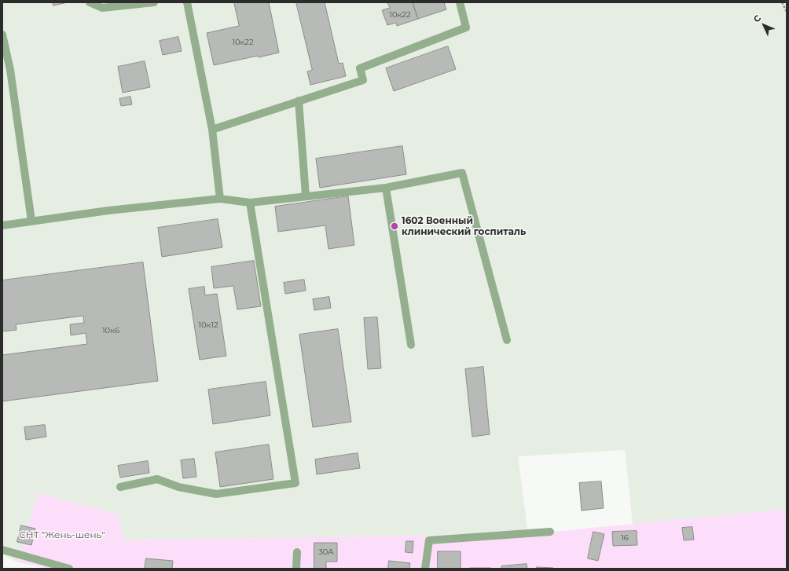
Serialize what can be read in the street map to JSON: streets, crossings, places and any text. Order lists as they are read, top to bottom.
{
  "parks": ["СНТ \"Жень-шень\""],
  "places": ["1602 Военный клинический госпиталь"],
  "house_numbers": [
    "10к22",
    "10к22",
    "10к12",
    "10к6",
    "16",
    "30А"
  ],
  "north": "top left"
}
